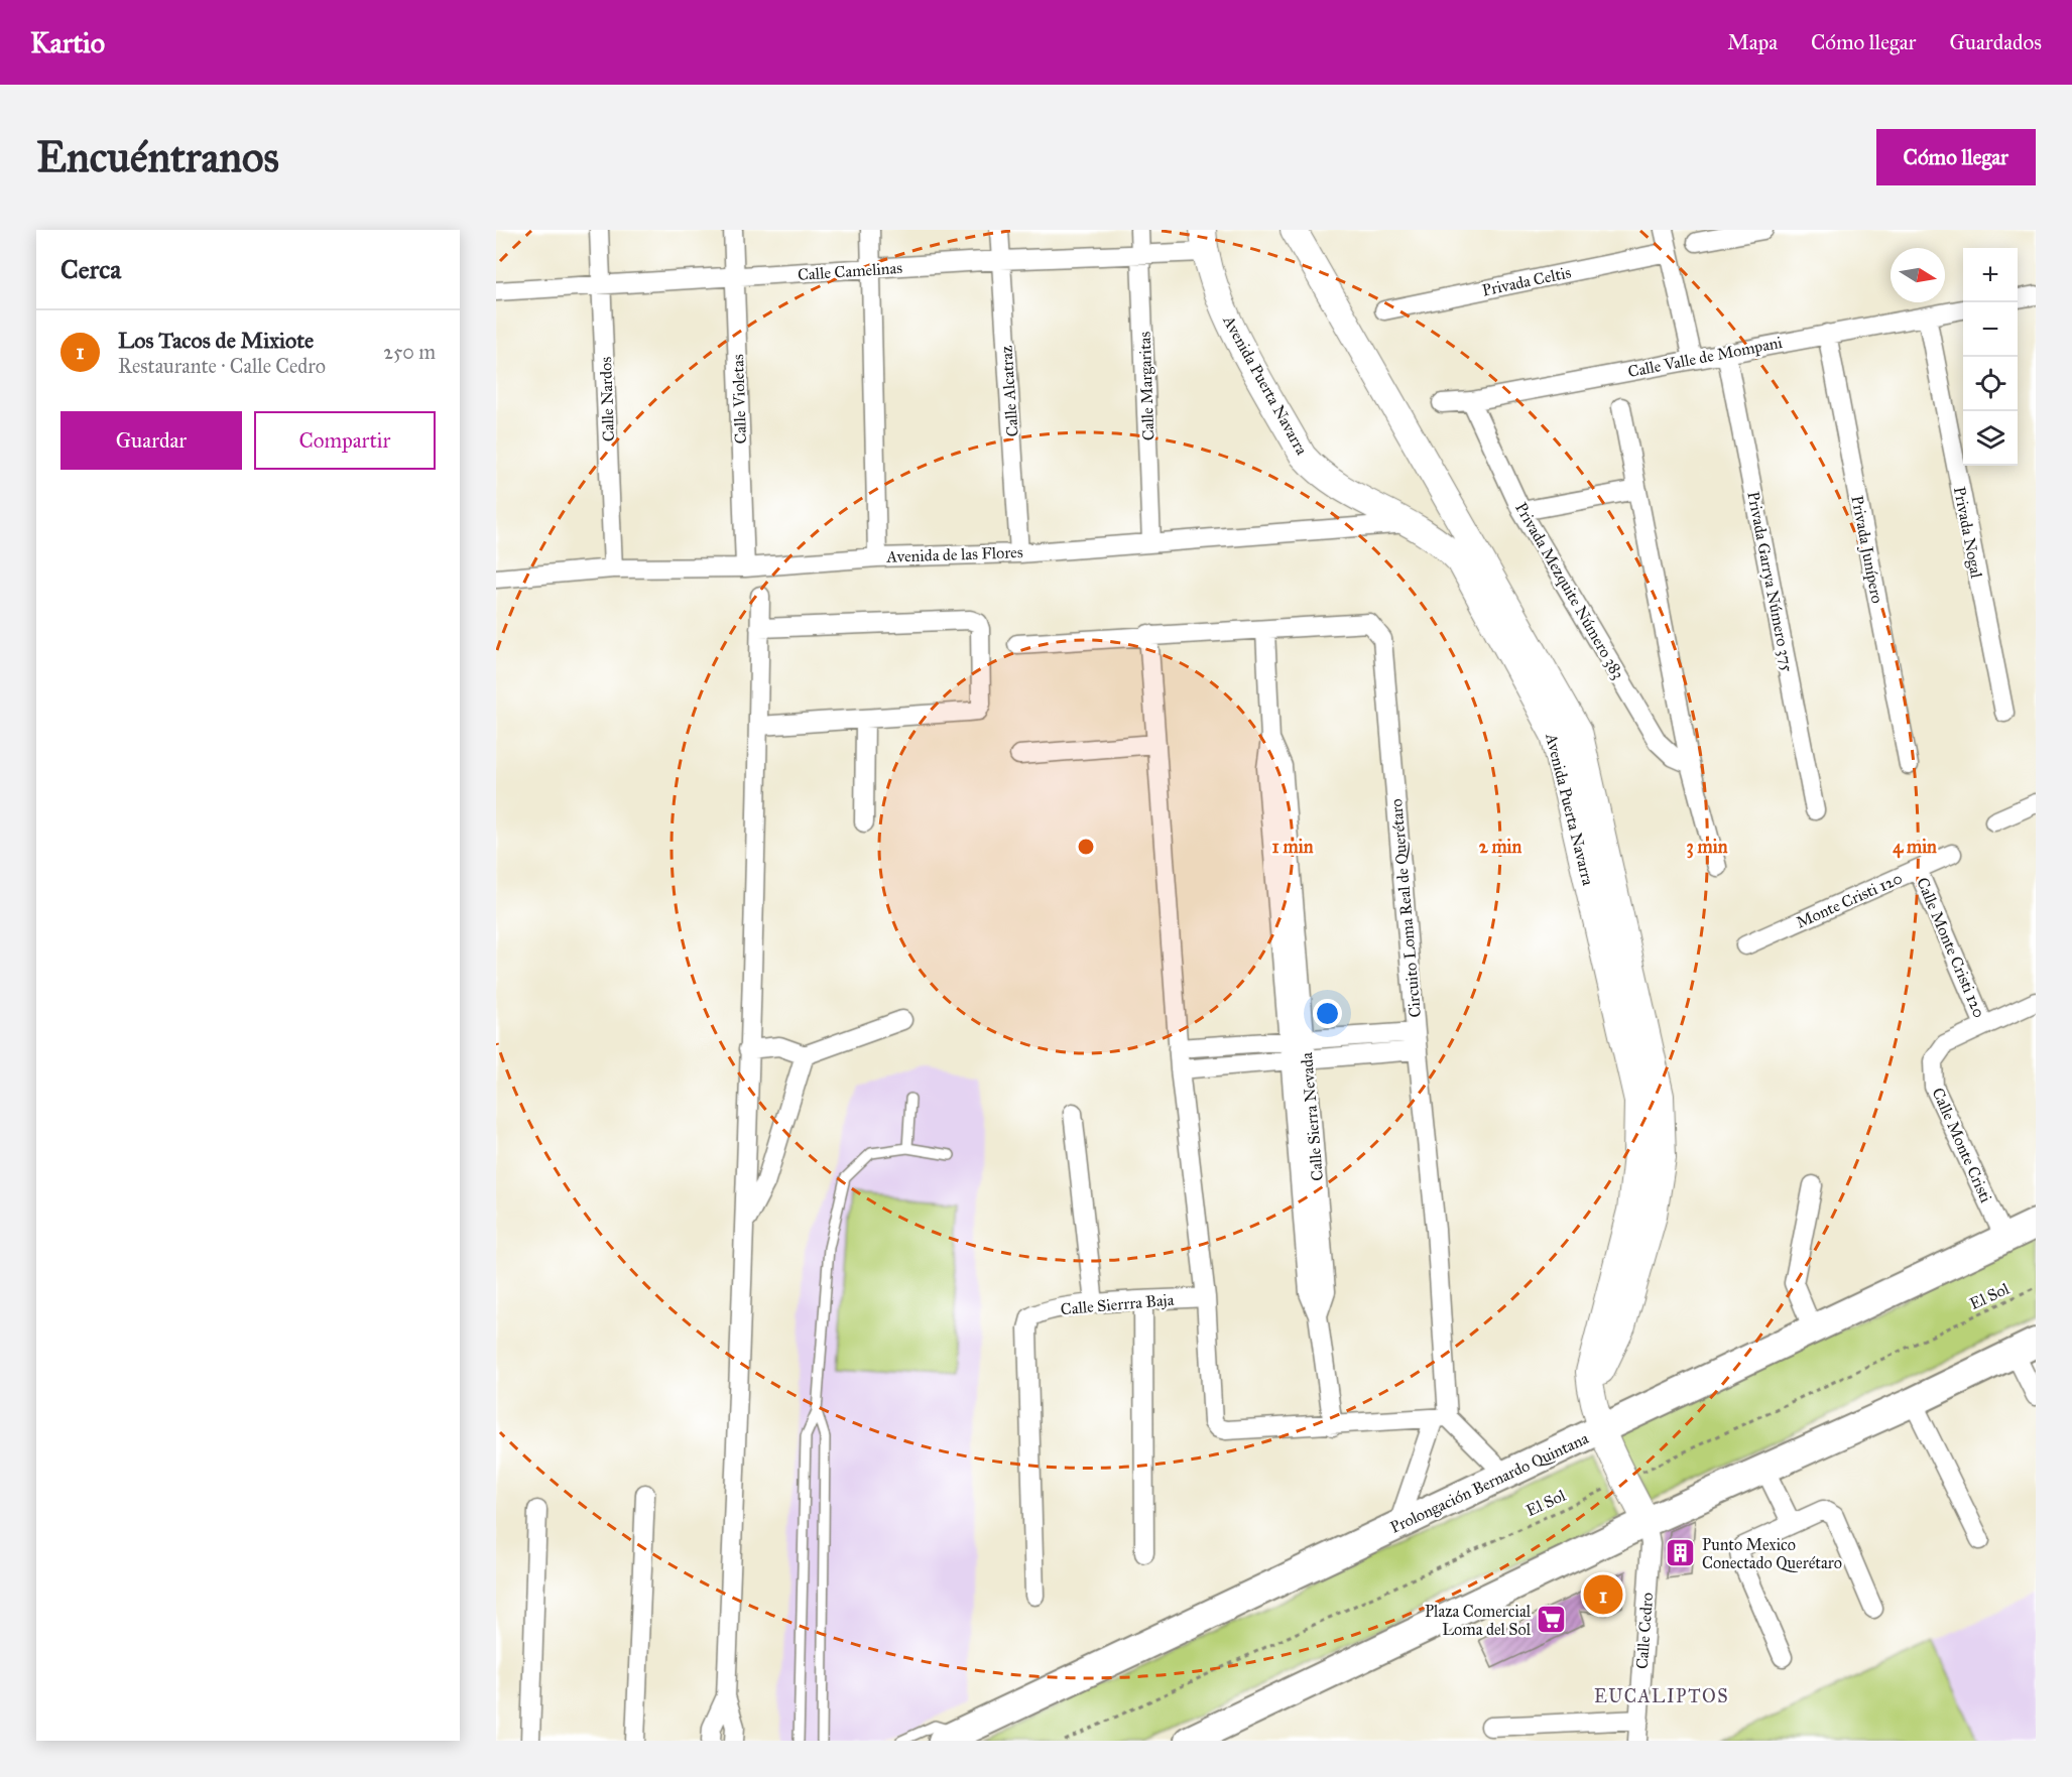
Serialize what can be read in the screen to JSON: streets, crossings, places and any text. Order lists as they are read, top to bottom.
{
  "streets": {
    "main road": ["Prolongación Bernardo Quintana"],
    "street": [
      "Calle Camelinas",
      "Privada Celtis",
      "Calle Valle de Mompani",
      "Avenida Puerta Navarra",
      "Calle Margaritas",
      "Calle Alcatraz",
      "Calle Nardos",
      "Calle Violetas",
      "Privada Nogal",
      "Privada Junípero",
      "Avenida de las Flores",
      "Privada Garrya Número 375",
      "Privada Mezquite Número 383",
      "Monte Cristi 120",
      "Circuito Loma Real de Querétaro",
      "Calle Monte Cristi 120",
      "Calle Sierra Nevada",
      "Calle Monte Cristi",
      "Calle Sierrra Baja",
      "Calle Cedro"
    ],
    "path": ["El Sol"]
  },
  "crossings": [
    ["Calle Camelinas", "Avenida Puerta Navarra"],
    ["Calle Camelinas", "Calle Margaritas"],
    ["Calle Camelinas", "Calle Alcatraz"],
    ["Calle Camelinas", "Calle Nardos"],
    ["Calle Camelinas", "Calle Violetas"],
    ["Calle Valle de Mompani", "Privada Nogal"],
    ["Calle Valle de Mompani", "Privada Junípero"],
    ["Calle Valle de Mompani", "Privada Garrya Número 375"],
    ["Calle Valle de Mompani", "Privada Mezquite Número 383"],
    ["Avenida Puerta Navarra", "Avenida de las Flores"],
    ["Avenida Puerta Navarra", "El Sol"],
    ["Avenida Puerta Navarra", "Prolongación Bernardo Quintana"],
    ["Avenida Puerta Navarra", "Calle Cedro"],
    ["Calle Margaritas", "Avenida de las Flores"],
    ["Calle Alcatraz", "Avenida de las Flores"],
    ["Calle Nardos", "Avenida de las Flores"],
    ["Calle Violetas", "Avenida de las Flores"],
    ["Monte Cristi 120", "Calle Monte Cristi 120"],
    ["Circuito Loma Real de Querétaro", "Calle Sierra Nevada"],
    ["Circuito Loma Real de Querétaro", "Prolongación Bernardo Quintana"],
    ["Calle Monte Cristi 120", "Calle Monte Cristi"],
    ["Calle Monte Cristi", "Prolongación Bernardo Quintana"]
  ],
  "districts": ["EUCALIPTOS"],
  "places": {
    "building": ["Punto Mexico Conectado Querétaro"],
    "supermarket": ["Plaza Comercial Loma del Sol"]
  },
  "north": "right",
  "page": {
    "header": "Kartio",
    "nav": ["Mapa", "Cómo llegar", "Guardados"],
    "buttons": [
      "Cómo llegar",
      ["Guardar", "Compartir"]
    ],
    "title": "Encuéntranos",
    "heading": "Cerca",
    "map_buttons": ["+", "−"],
    "list": [
      {
        "mark": "1",
        "name": "Los Tacos de Mixiote",
        "note": "Restaurante · Calle Cedro",
        "value": "250 m"
      }
    ],
    "pins": "1"
  },
  "rings": [
    "1 min",
    "2 min",
    "3 min",
    "4 min"
  ]
}
